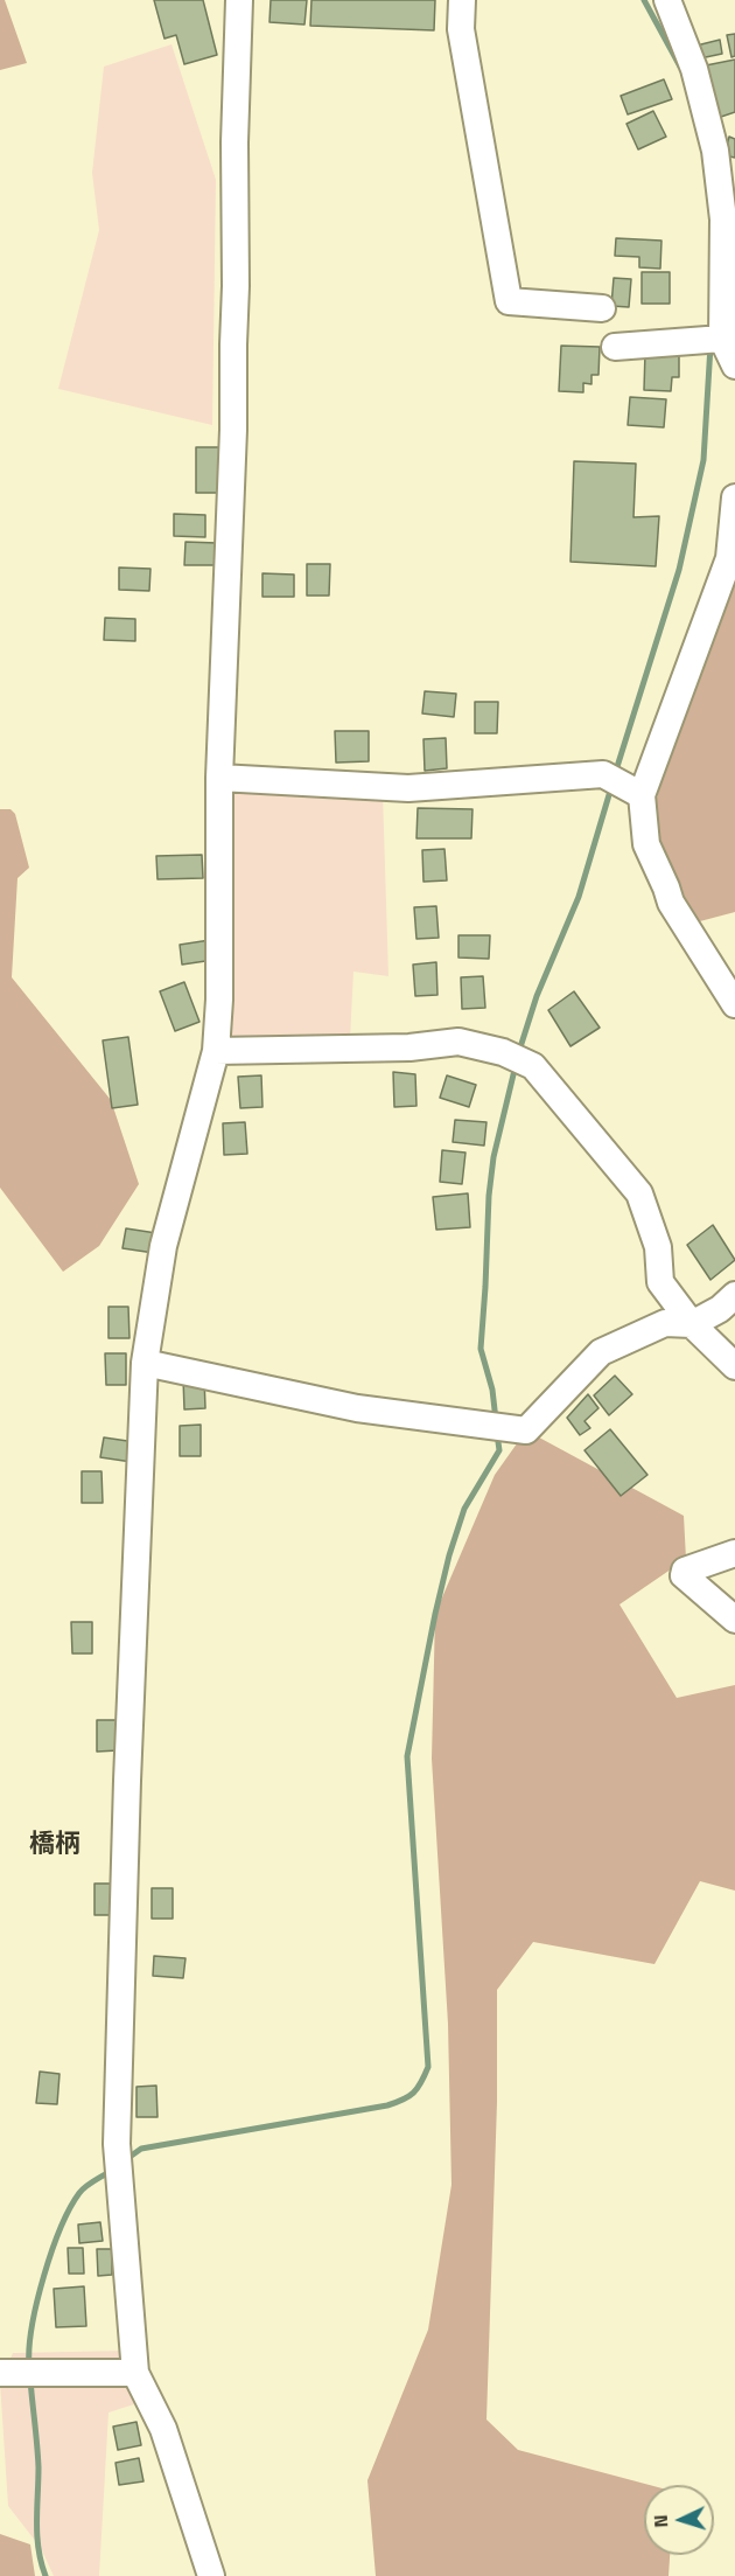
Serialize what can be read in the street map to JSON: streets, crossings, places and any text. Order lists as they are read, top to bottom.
{
  "districts": ["橋柄"],
  "north": "left"
}
